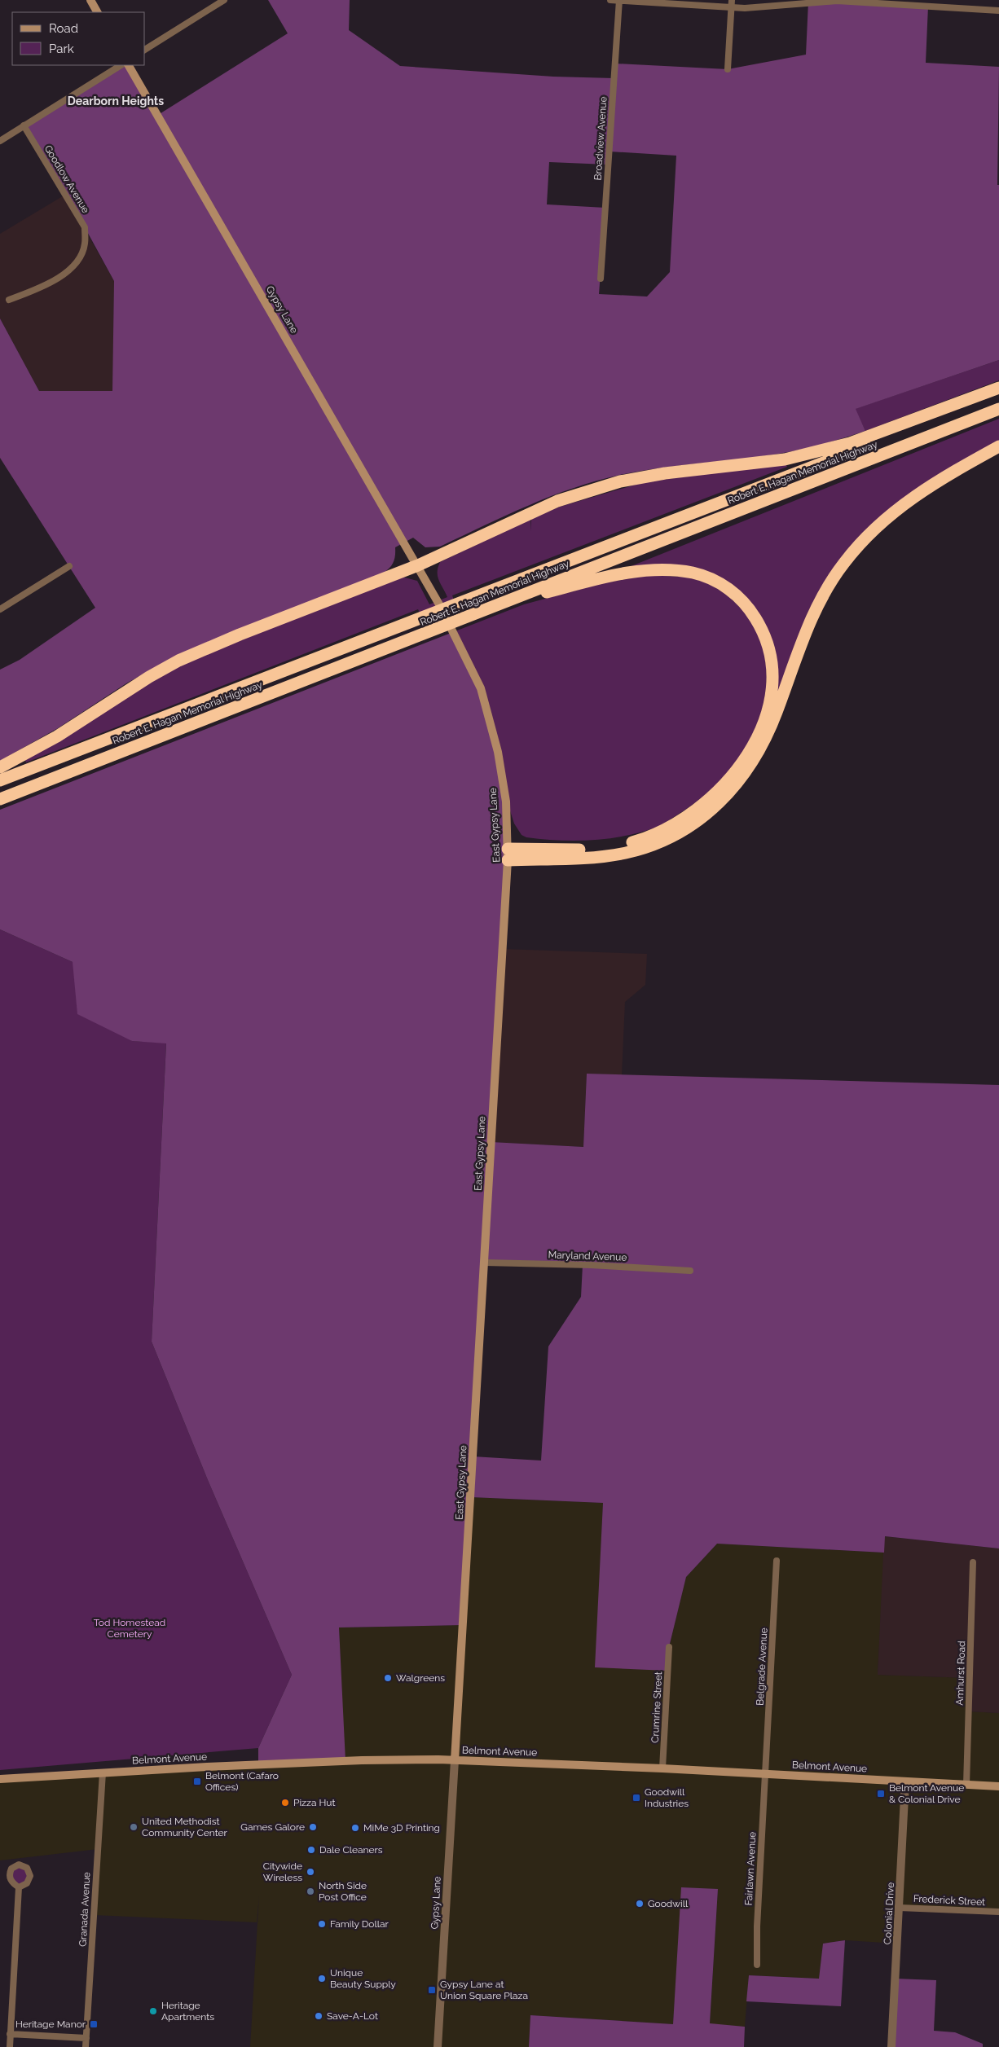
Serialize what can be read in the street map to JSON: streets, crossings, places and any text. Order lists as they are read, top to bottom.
{
  "streets": {
    "highway": ["Robert E. Hagan Memorial Highway"],
    "main road": ["Gypsy Lane", "East Gypsy Lane", "Belmont Avenue"],
    "street": [
      "Broadview Avenue",
      "Goodlow Avenue",
      "Maryland Avenue",
      "Belgrade Avenue",
      "Amhurst Road",
      "Crumrine Street",
      "Fairlawn Avenue",
      "Frederick Street",
      "Granada Avenue",
      "Colonial Drive"
    ]
  },
  "crossings": [
    ["Gypsy Lane", "East Gypsy Lane"],
    ["Gypsy Lane", "Belmont Avenue"],
    ["East Gypsy Lane", "Maryland Avenue"],
    ["East Gypsy Lane", "Belmont Avenue"],
    ["Belgrade Avenue", "Belmont Avenue"],
    ["Belgrade Avenue", "Fairlawn Avenue"],
    ["Amhurst Road", "Belmont Avenue"],
    ["Crumrine Street", "Belmont Avenue"],
    ["Belmont Avenue", "Fairlawn Avenue"],
    ["Belmont Avenue", "Granada Avenue"],
    ["Belmont Avenue", "Colonial Drive"],
    ["Frederick Street", "Colonial Drive"]
  ],
  "districts": ["Dearborn Heights"],
  "parks": ["Tod Homestead Cemetery"],
  "places": {
    "other": [
      "Walgreens",
      "Pizza Hut",
      "United Methodist Community Center",
      "Games Galore",
      "MiMe 3D Printing",
      "Dale Cleaners",
      "Citywide Wireless",
      "North Side Post Office",
      "Goodwill",
      "Family Dollar",
      "Unique Beauty Supply",
      "Heritage Apartments",
      "Save-A-Lot"
    ],
    "transit": [
      "Belmont (Cafaro Offices)",
      "Belmont Avenue & Colonial Drive",
      "Goodwill Industries",
      "Gypsy Lane at Union Square Plaza",
      "Heritage Manor"
    ]
  },
  "legend": ["Road", "Park"]
}
